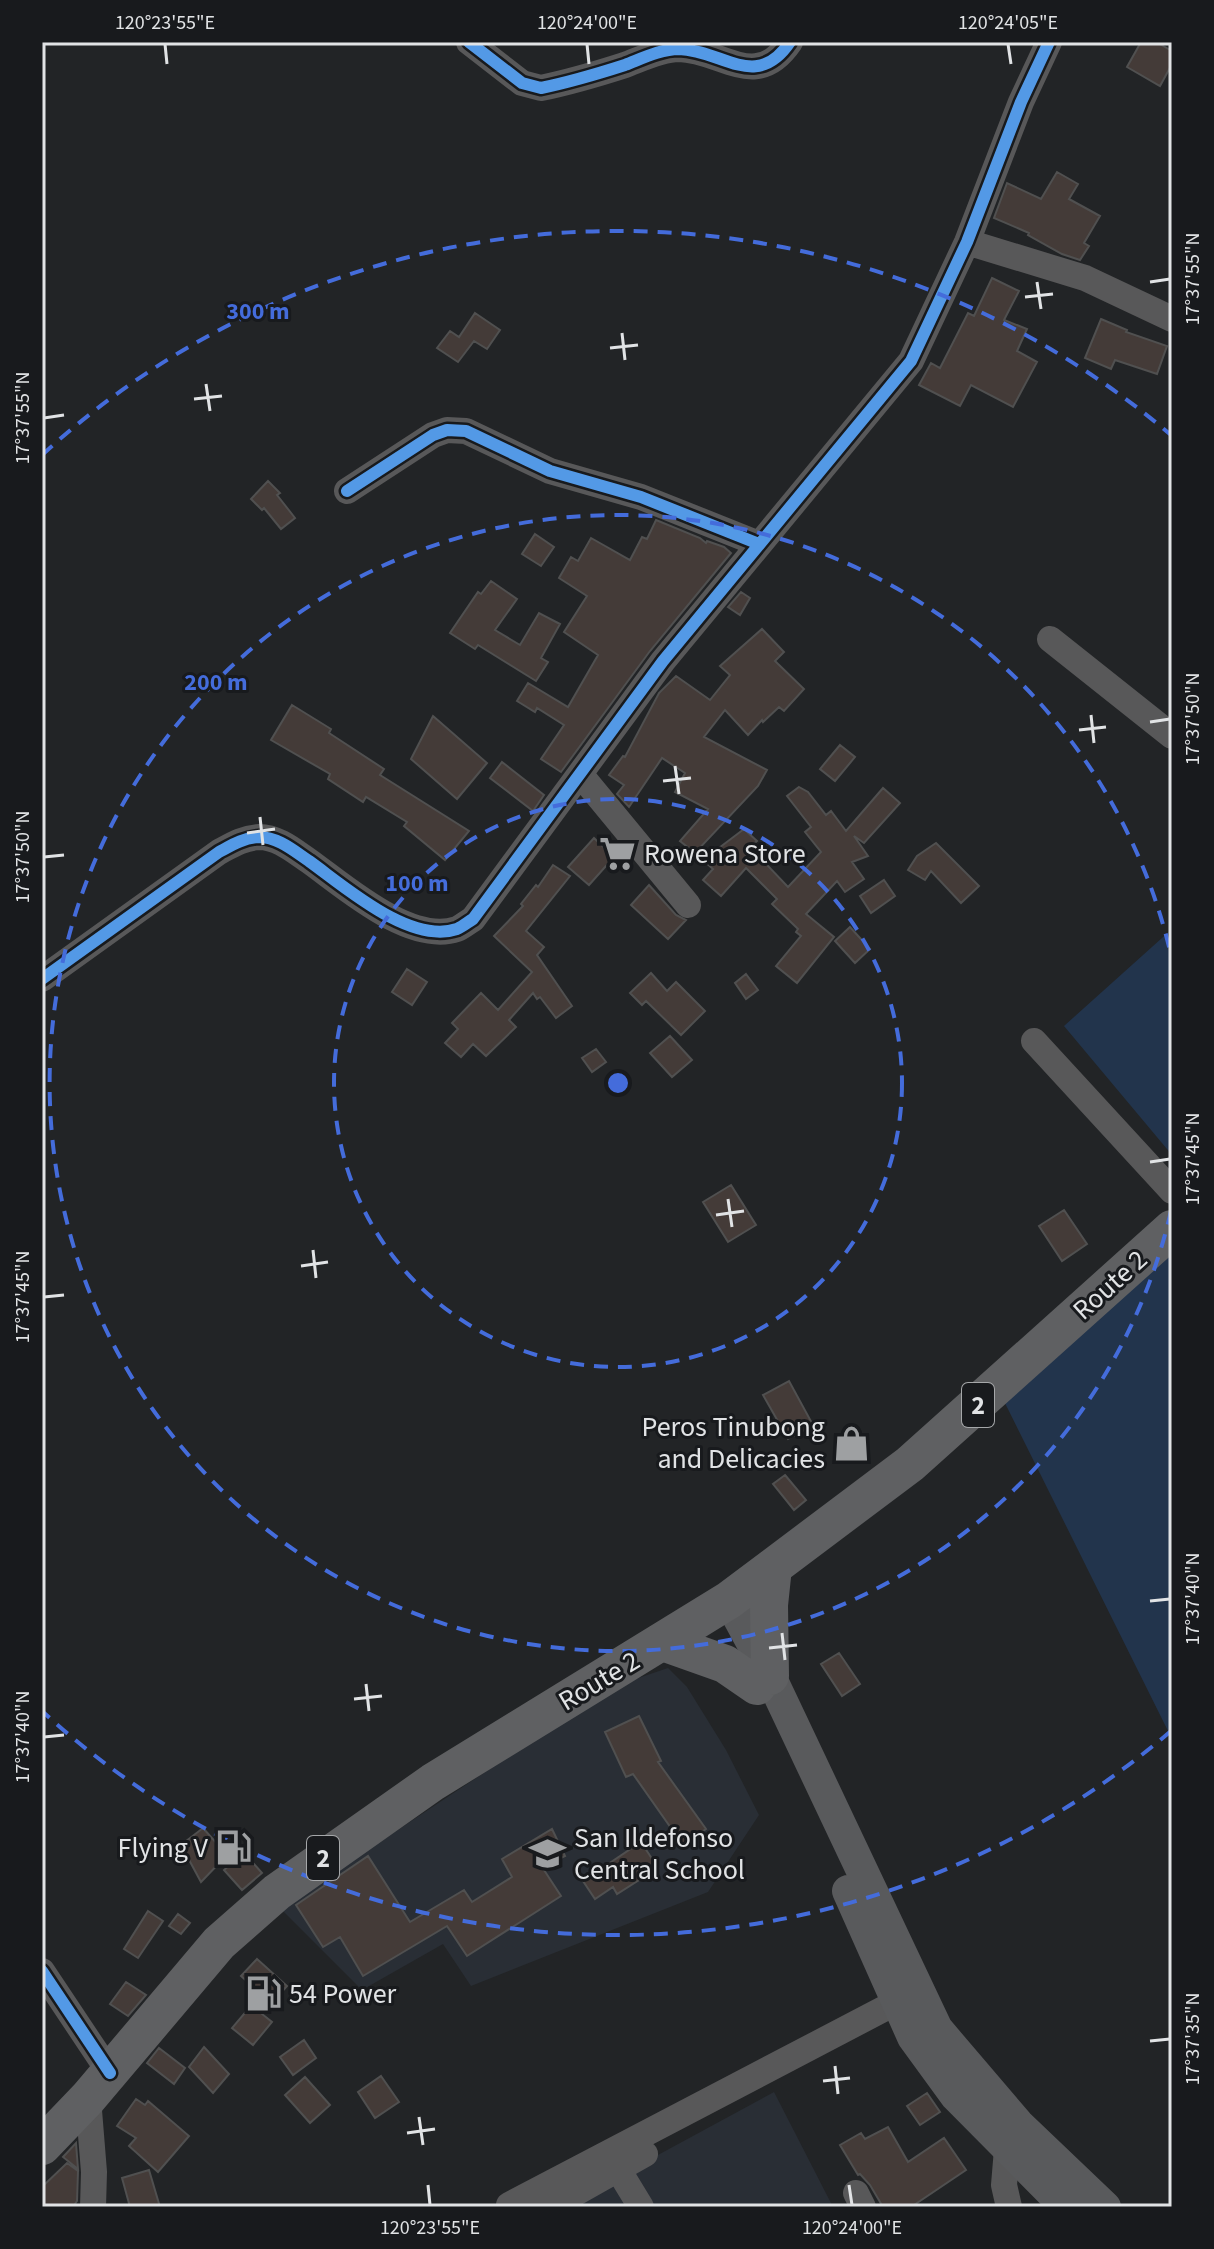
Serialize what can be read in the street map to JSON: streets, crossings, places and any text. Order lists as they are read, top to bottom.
{
  "streets": {
    "highway": ["Route 2", "2"]
  },
  "places": {
    "supermarket": ["Rowena Store"],
    "shop": ["Peros Tinubong and Delicacies"],
    "fuel station": ["Flying V", "54 Power"],
    "school or university": ["San Ildefonso Central School"]
  },
  "coordinates": [
    "120°23'55\"E",
    "120°24'00\"E",
    "120°24'05\"E",
    "17°37'55\"N",
    "17°37'50\"N",
    "17°37'45\"N",
    "17°37'40\"N",
    "17°37'35\"N"
  ],
  "rings": ["300 m", "200 m", "100 m"]
}
